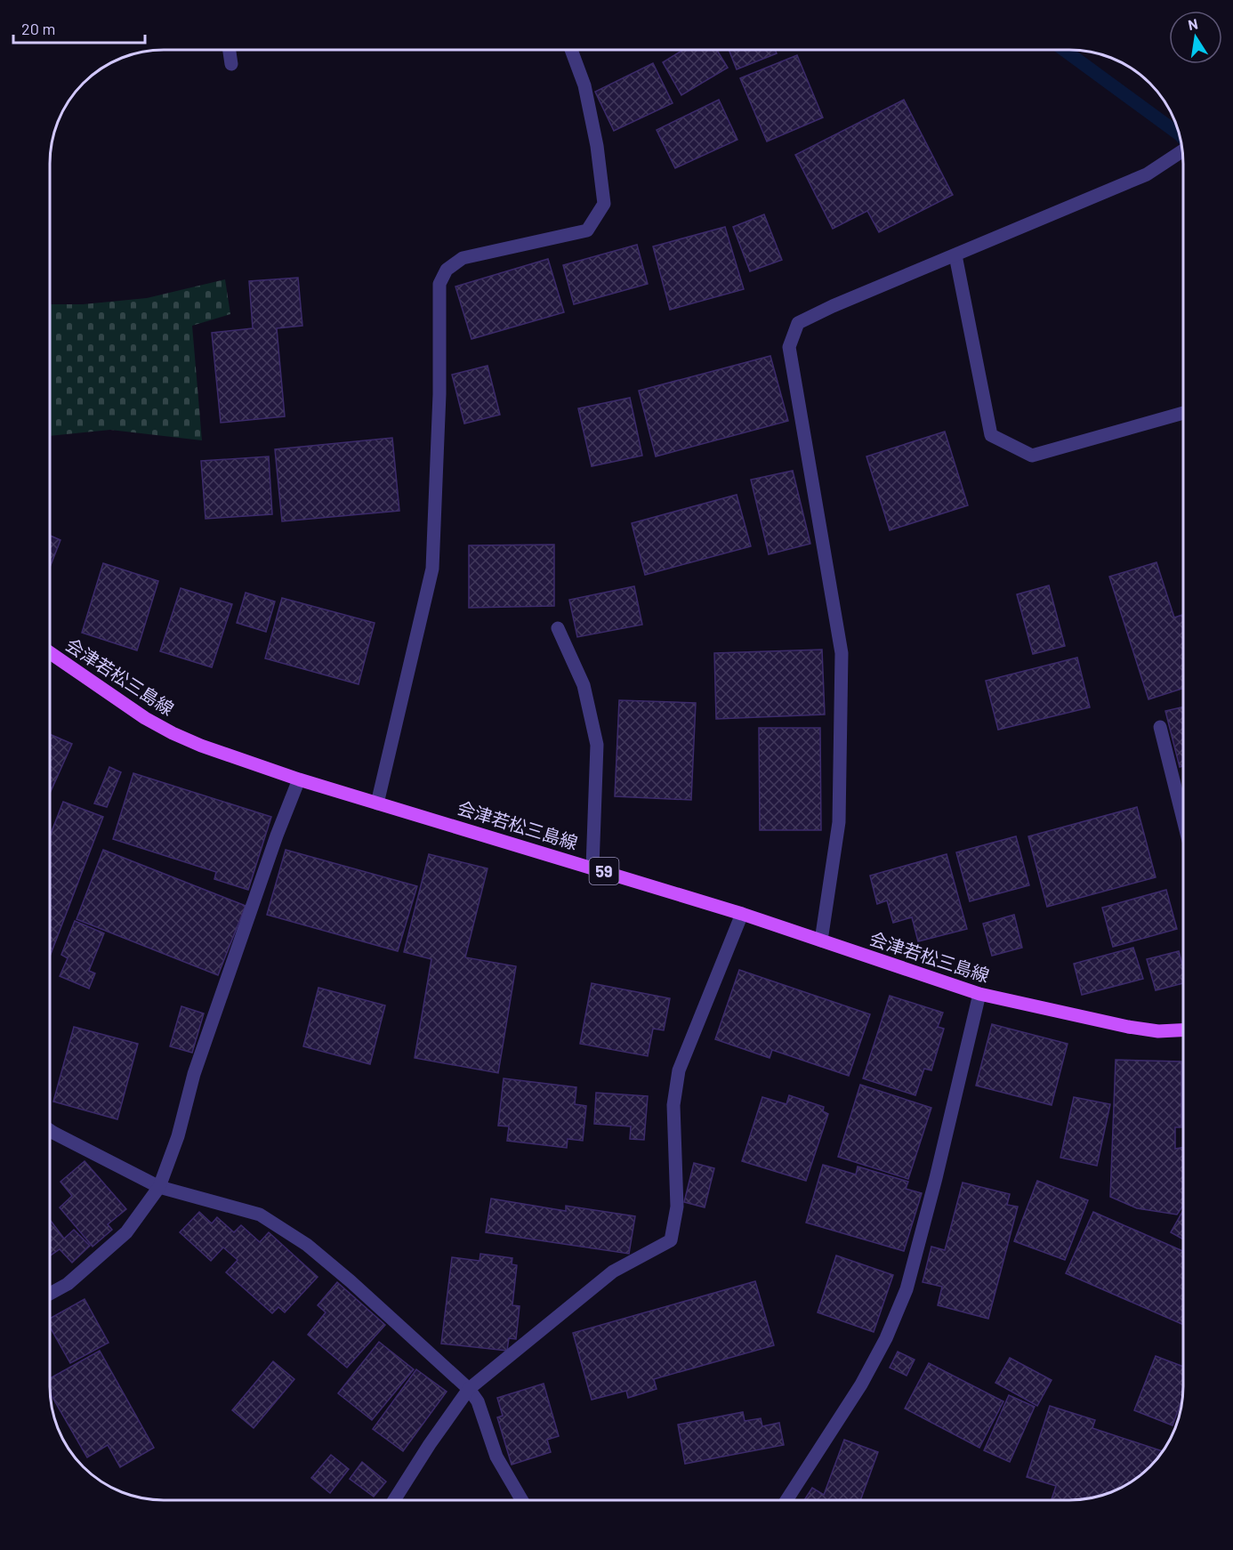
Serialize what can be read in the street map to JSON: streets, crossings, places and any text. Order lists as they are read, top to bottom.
{
  "streets": {
    "main road": ["会津若松三島線", "59"]
  },
  "scale_bar": "20 m",
  "north": "top"
}
